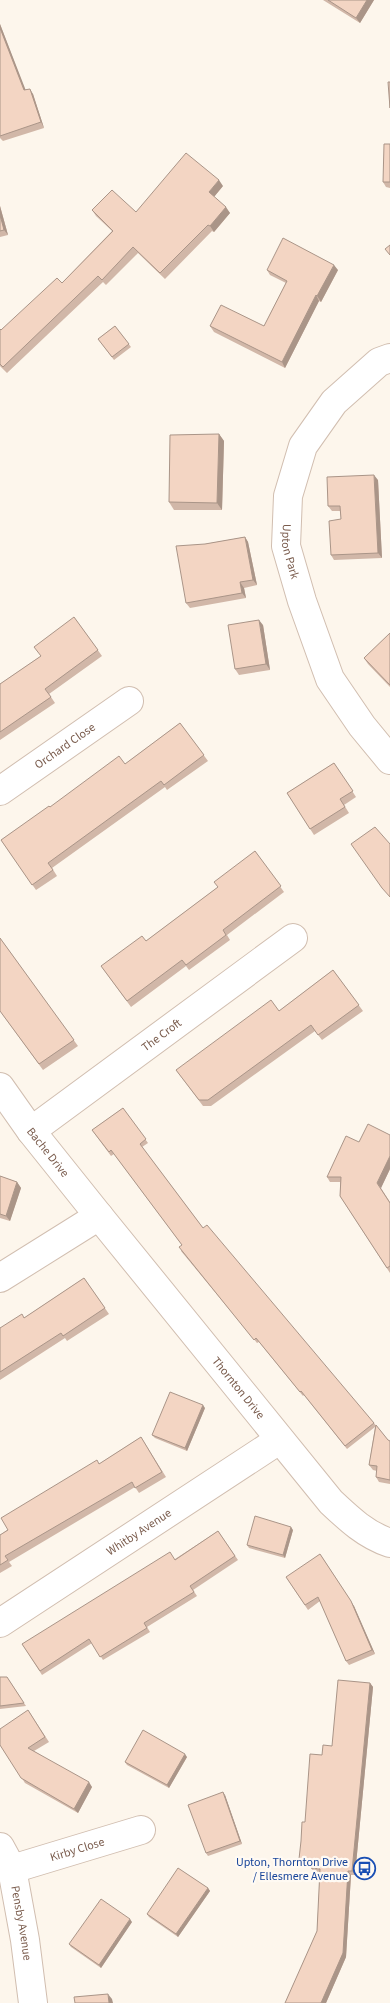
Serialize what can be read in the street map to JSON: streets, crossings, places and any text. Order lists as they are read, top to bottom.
{
  "streets": {
    "street": [
      "Upton Park",
      "Orchard Close",
      "The Croft",
      "Bache Drive",
      "Thornton Drive",
      "Whitby Avenue",
      "Kirby Close",
      "Pensby Avenue"
    ]
  },
  "crossings": [
    ["The Croft", "Bache Drive"],
    ["Bache Drive", "Thornton Drive"],
    ["Thornton Drive", "Whitby Avenue"],
    ["Kirby Close", "Pensby Avenue"]
  ],
  "places": {
    "bus stop": ["Upton, Thornton Drive / Ellesmere Avenue"]
  }
}
